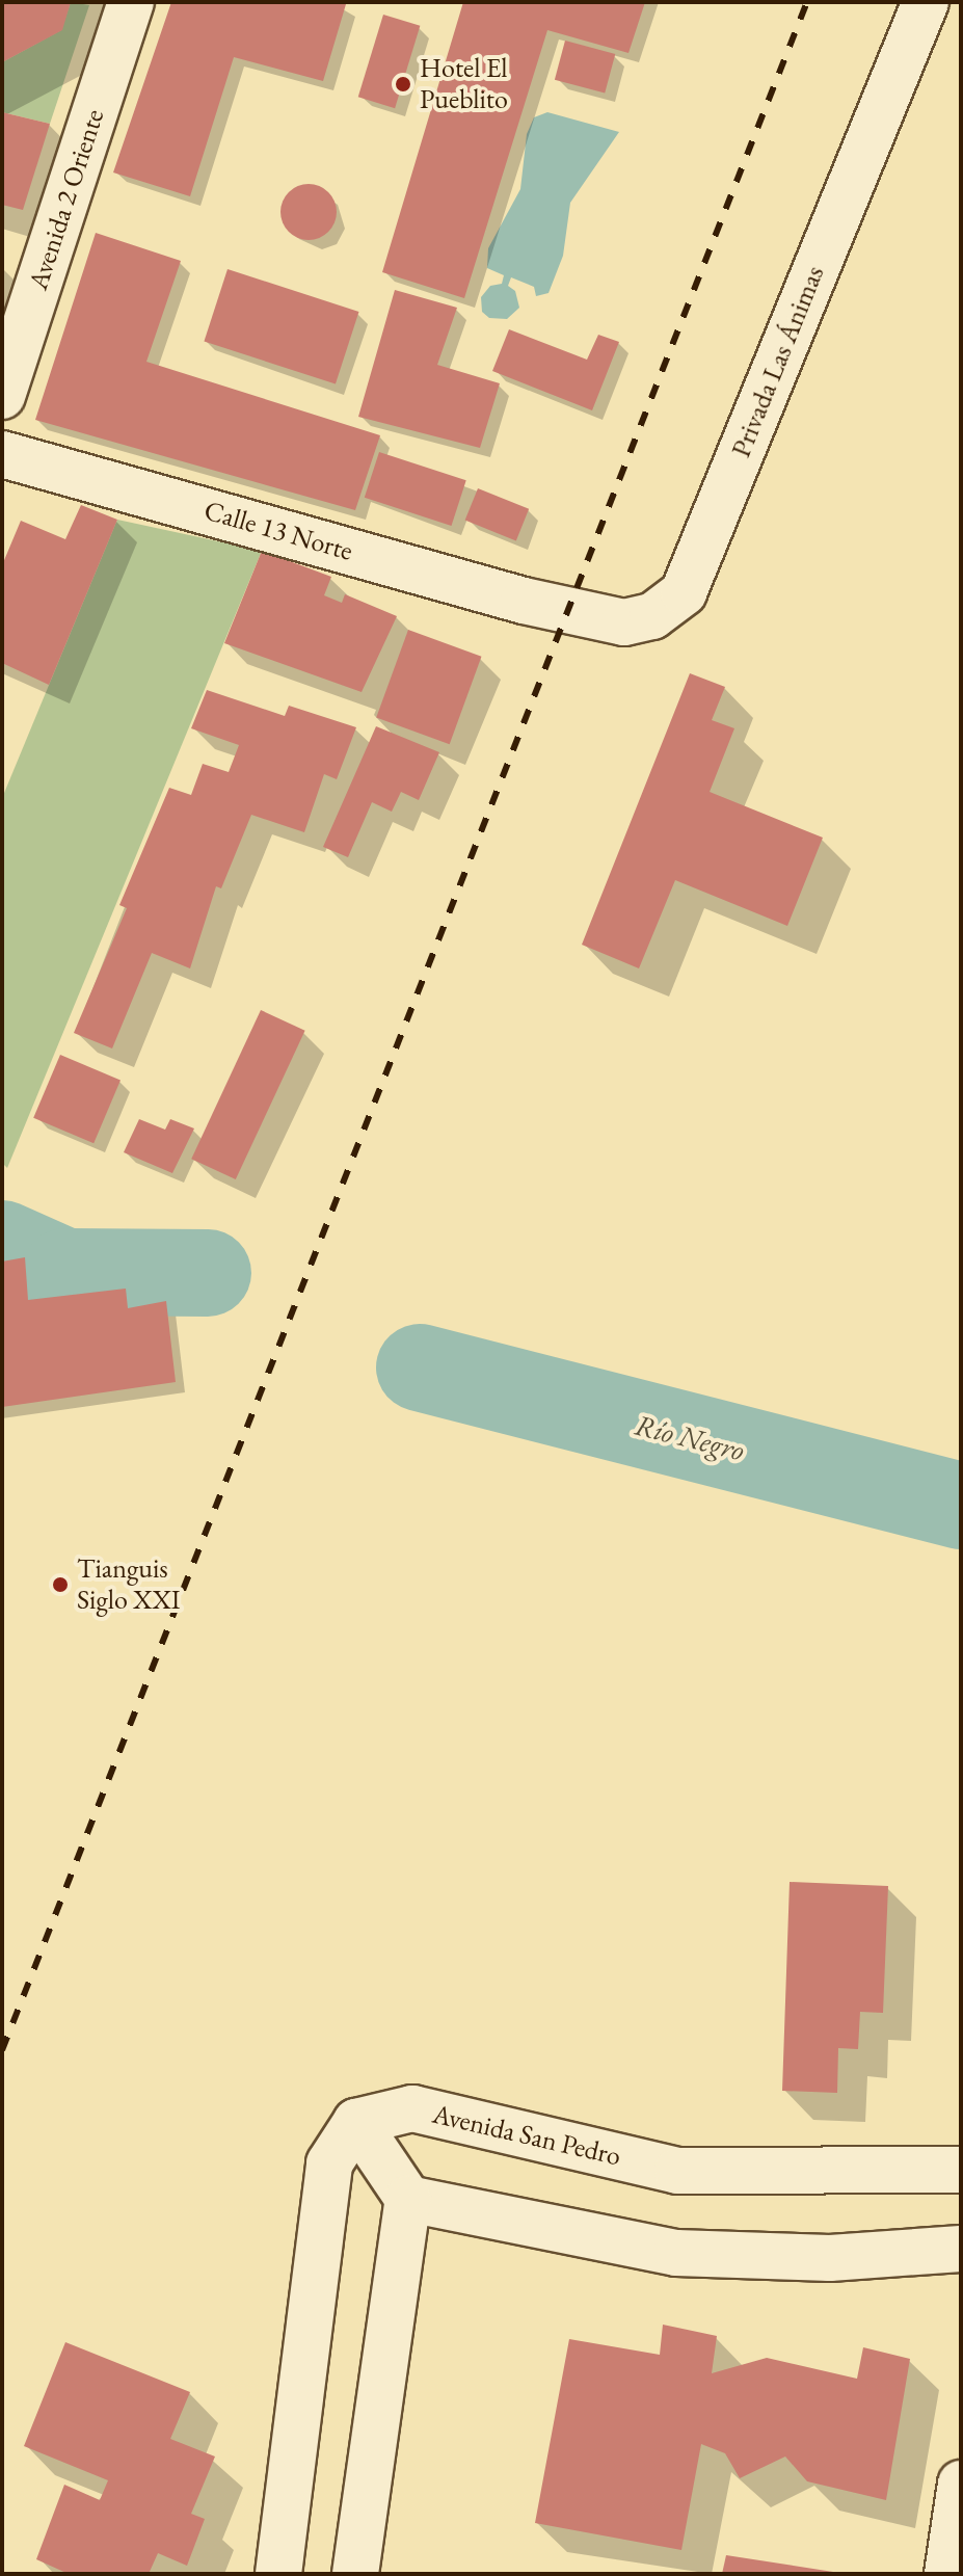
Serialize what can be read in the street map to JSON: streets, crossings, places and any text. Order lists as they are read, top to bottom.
{
  "streets": {
    "street": [
      "Avenida 2 Oriente",
      "Privada Las Ánimas",
      "Calle 13 Norte",
      "Avenida San Pedro"
    ]
  },
  "crossings": [
    ["Privada Las Ánimas", "Calle 13 Norte"]
  ],
  "water": ["Río Negro"],
  "places": ["Hotel El Pueblito", "Tianguis Siglo XXI"]
}
